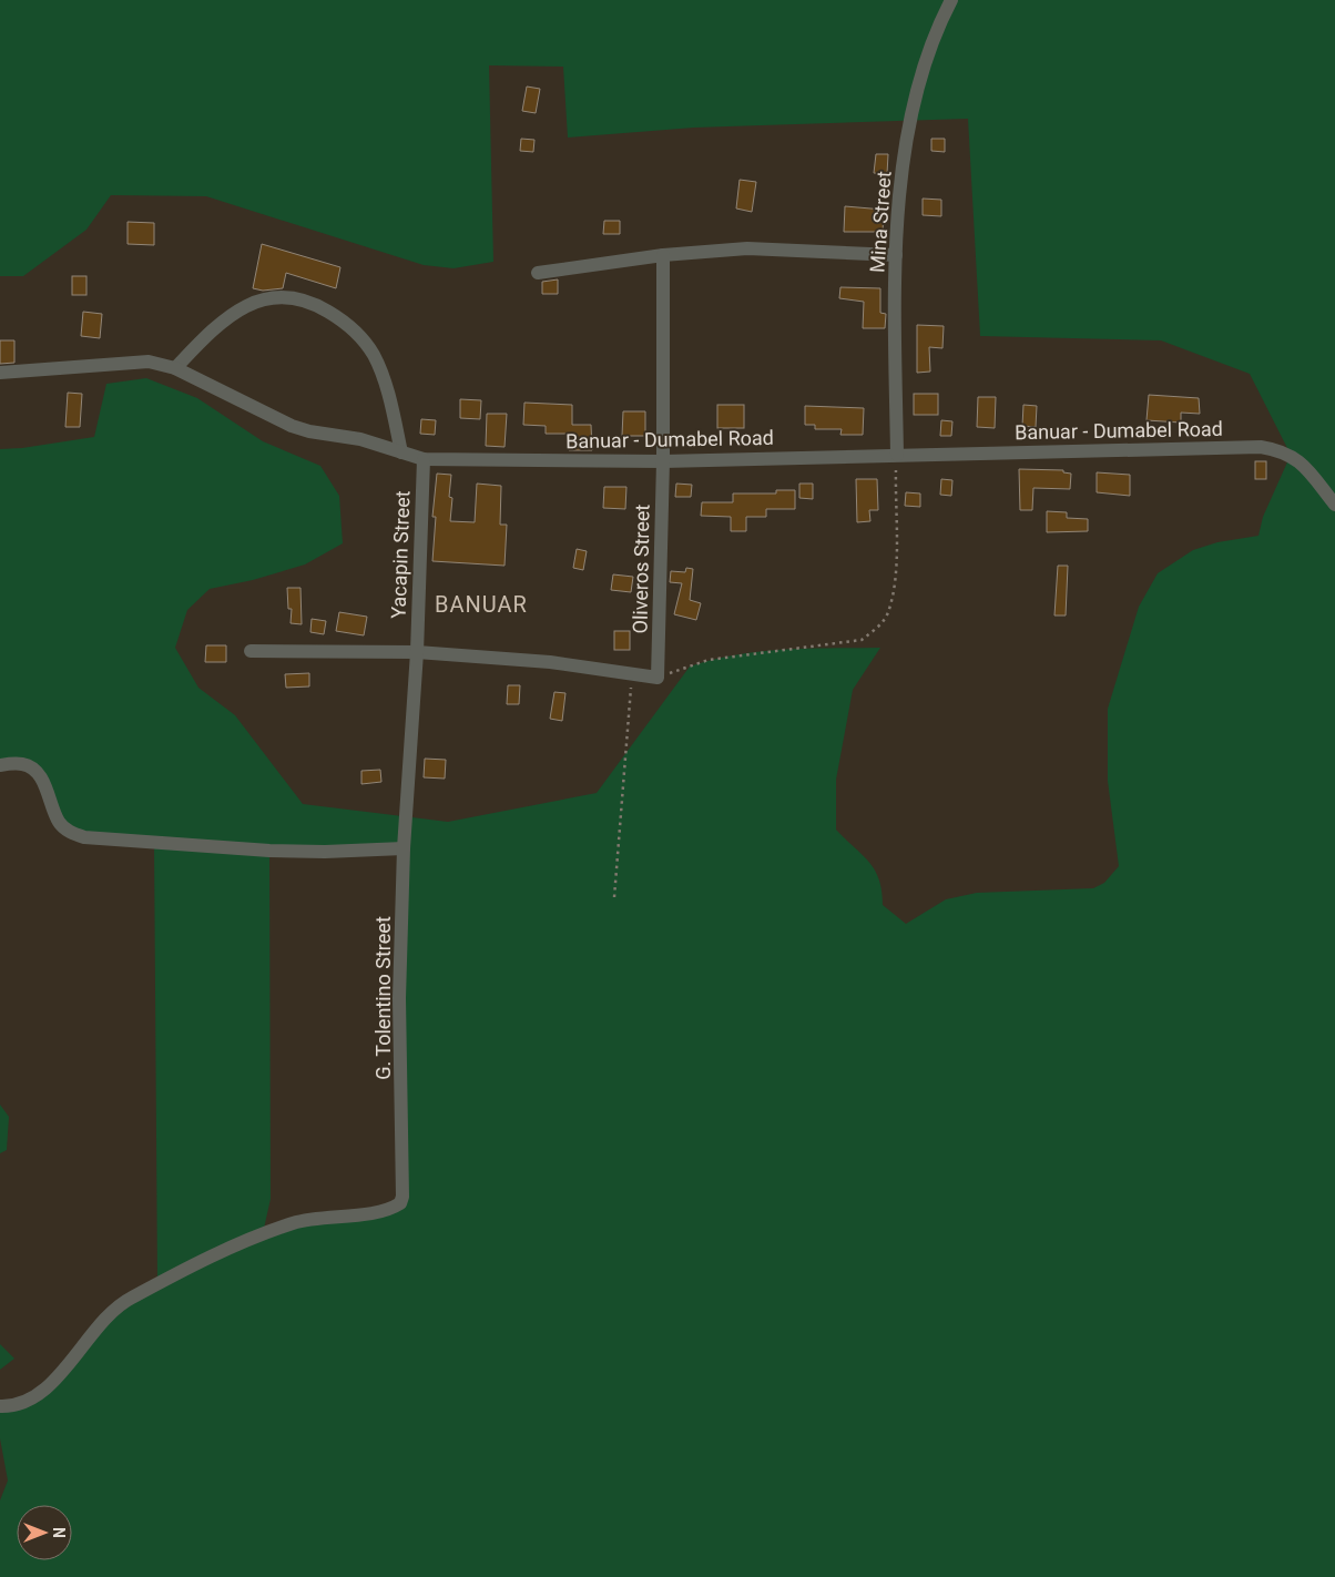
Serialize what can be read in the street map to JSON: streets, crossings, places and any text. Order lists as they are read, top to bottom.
{
  "streets": {
    "street": [
      "Mina Street",
      "Banuar - Dumabel Road",
      "Yacapin Street",
      "Oliveros Street",
      "G. Tolentino Street"
    ]
  },
  "crossings": [
    ["Mina Street", "Banuar - Dumabel Road"],
    ["Banuar - Dumabel Road", "Yacapin Street"],
    ["Banuar - Dumabel Road", "Oliveros Street"],
    ["Yacapin Street", "G. Tolentino Street"]
  ],
  "districts": ["BANUAR"],
  "north": "right"
}
